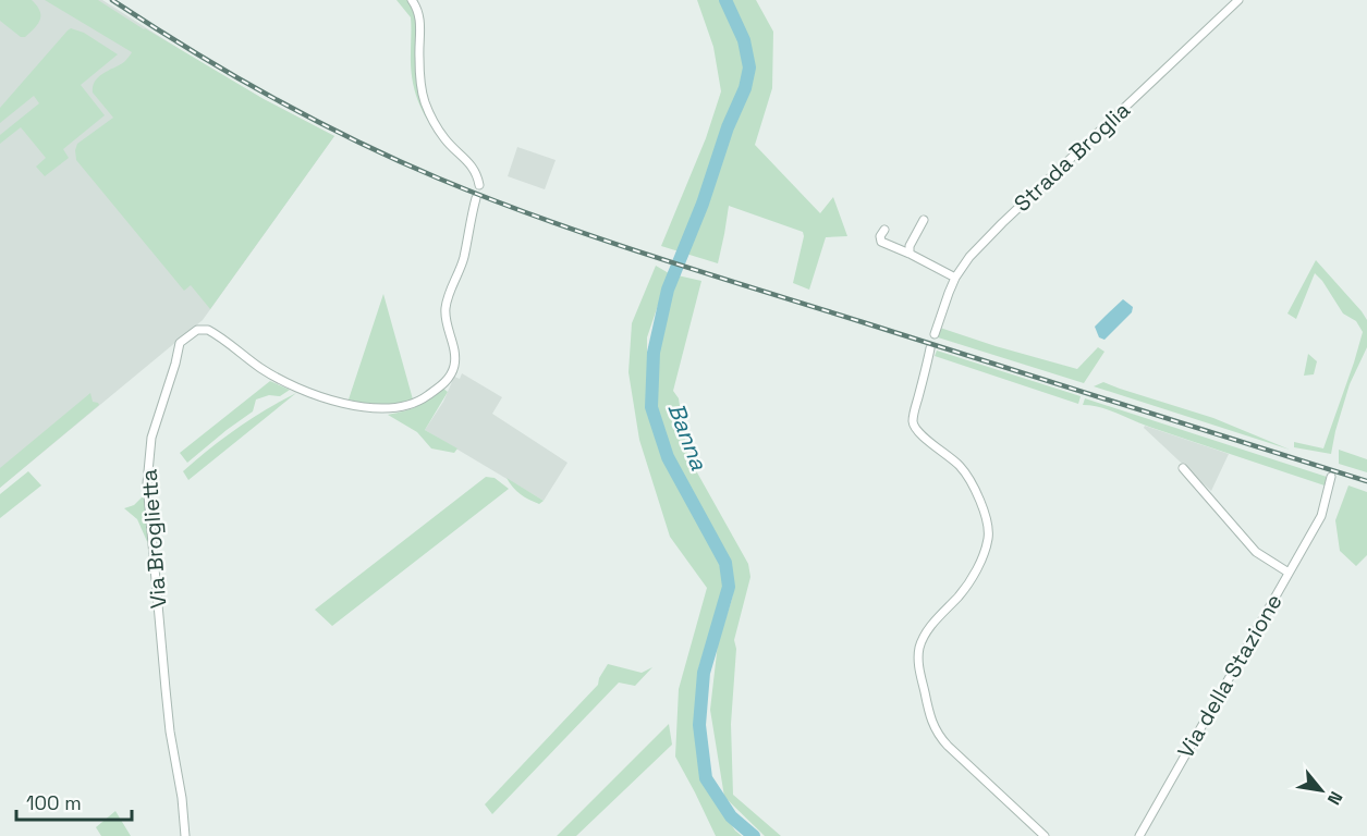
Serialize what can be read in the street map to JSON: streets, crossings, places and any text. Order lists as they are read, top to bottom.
{
  "streets": {
    "street": ["Strada Broglia", "Via Broglietta", "Via della Stazione"]
  },
  "water": ["Banna"],
  "scale_bar": "100 m",
  "north": "bottom right"
}
